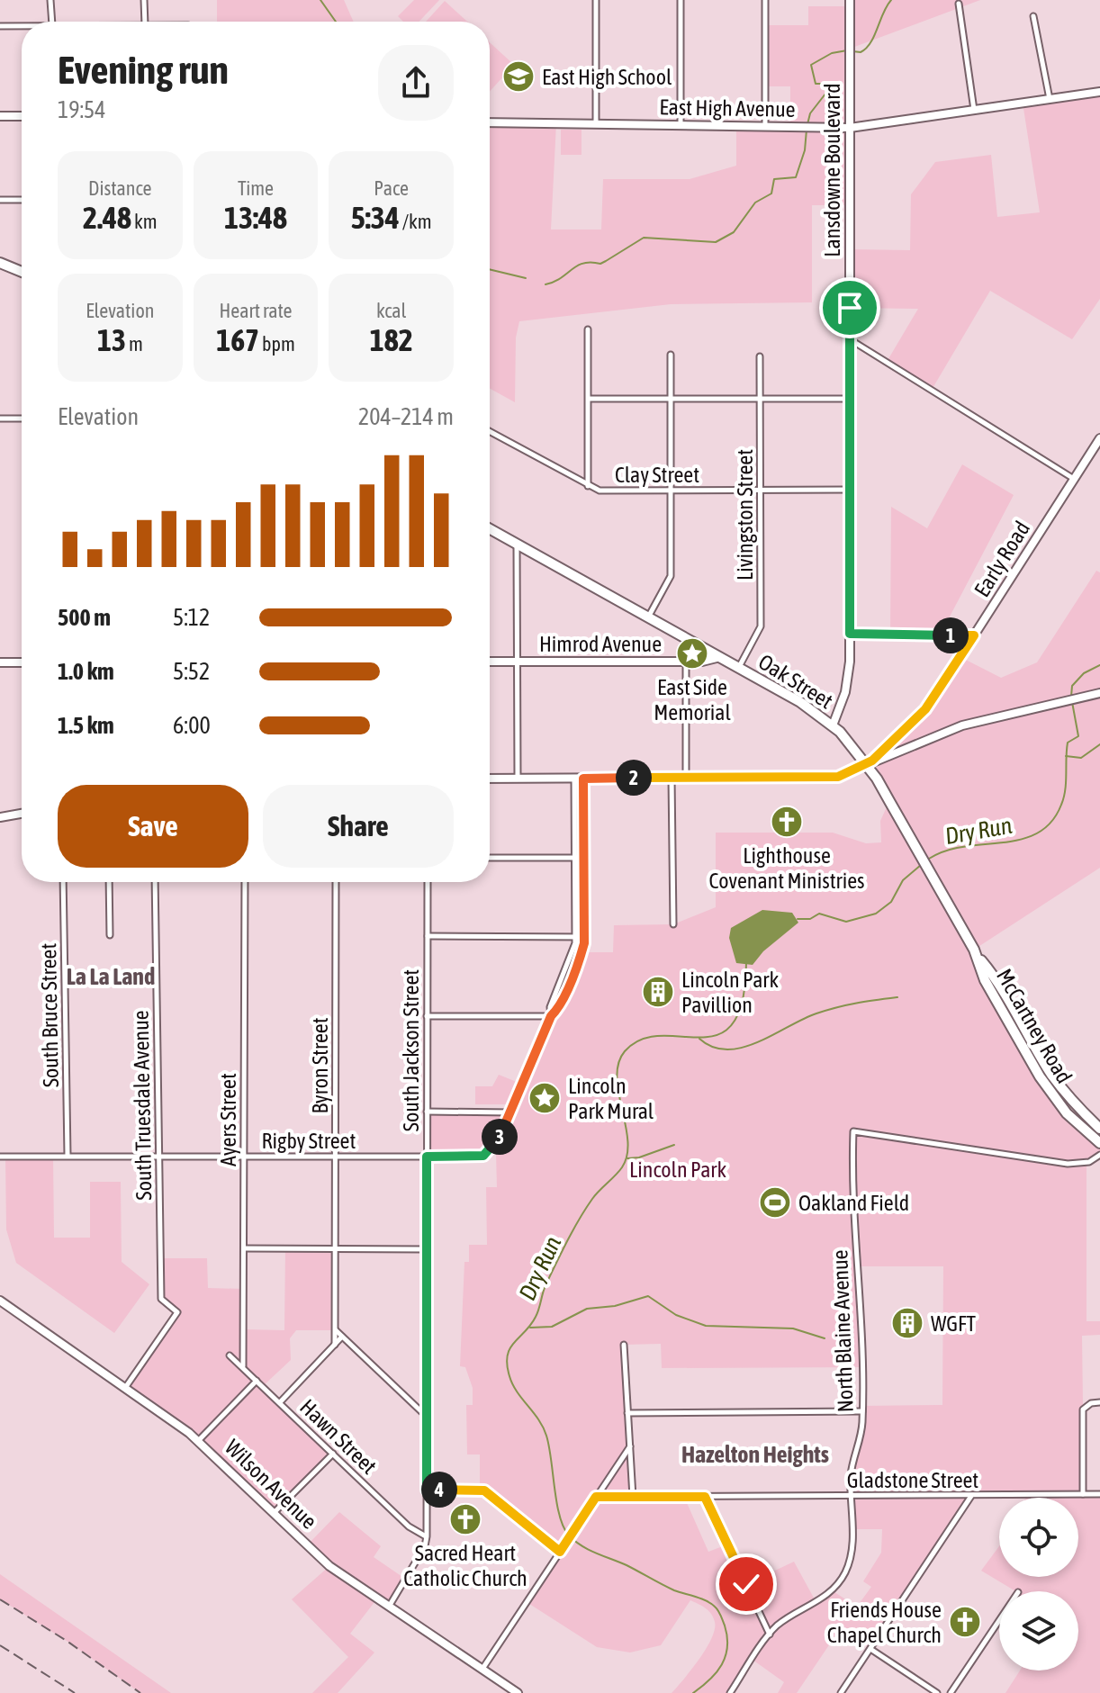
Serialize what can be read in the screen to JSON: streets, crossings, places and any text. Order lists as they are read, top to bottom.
{
  "streets": {
    "highway": ["Oak Street", "McCartney Road"],
    "street": [
      "East High Avenue",
      "Lansdowne Boulevard",
      "Clay Street",
      "Livingston Street",
      "Early Road",
      "Himrod Avenue",
      "South Bruce Street",
      "South Jackson Street",
      "Byron Street",
      "South Truesdale Avenue",
      "Ayers Street",
      "Rigby Street",
      "North Blaine Avenue",
      "Hawn Street",
      "Gladstone Street",
      "Wilson Avenue"
    ]
  },
  "crossings": [
    ["East High Avenue", "Lansdowne Boulevard"],
    ["Lansdowne Boulevard", "Clay Street"],
    ["Lansdowne Boulevard", "Oak Street"],
    ["Clay Street", "Livingston Street"],
    ["Livingston Street", "Oak Street"],
    ["Early Road", "Oak Street"],
    ["Early Road", "McCartney Road"],
    ["Himrod Avenue", "Oak Street"],
    ["Oak Street", "McCartney Road"],
    ["South Bruce Street", "Rigby Street"],
    ["South Jackson Street", "Rigby Street"],
    ["South Jackson Street", "Hawn Street"],
    ["South Jackson Street", "Wilson Avenue"],
    ["Byron Street", "Rigby Street"],
    ["South Truesdale Avenue", "Rigby Street"],
    ["South Truesdale Avenue", "Wilson Avenue"],
    ["Ayers Street", "Rigby Street"],
    ["Ayers Street", "Hawn Street"],
    ["North Blaine Avenue", "Gladstone Street"]
  ],
  "districts": ["La La Land", "Hazelton Heights"],
  "water": ["Dry Run"],
  "parks": ["Lincoln Park"],
  "places": {
    "school or university": ["East High School"],
    "place": ["East Side Memorial", "Lincoln Park Mural"],
    "church": ["Lighthouse Covenant Ministries", "Sacred Heart Catholic Church", "Friends House Chapel Church"],
    "building": ["Lincoln Park Pavillion", "WGFT"],
    "sports": ["Oakland Field"]
  },
  "page": {
    "heading": ["Evening run", "19:54"],
    "stats": [
      ["Distance", "2.48 km"],
      ["Time", "13:48"],
      ["Pace", "5:34 /km"],
      ["Elevation", "13 m"],
      ["Heart rate", "167 bpm"],
      ["kcal", "182"]
    ],
    "chart": ["Elevation", "204–214 m"],
    "list": [
      {
        "name": "500 m",
        "note": "5:12"
      },
      {
        "name": "1.0 km",
        "note": "5:52"
      },
      {
        "name": "1.5 km",
        "note": "6:00"
      }
    ],
    "pins": [
      "1",
      "2",
      "3",
      "4"
    ],
    "buttons": ["Save", "Share"]
  }
}
